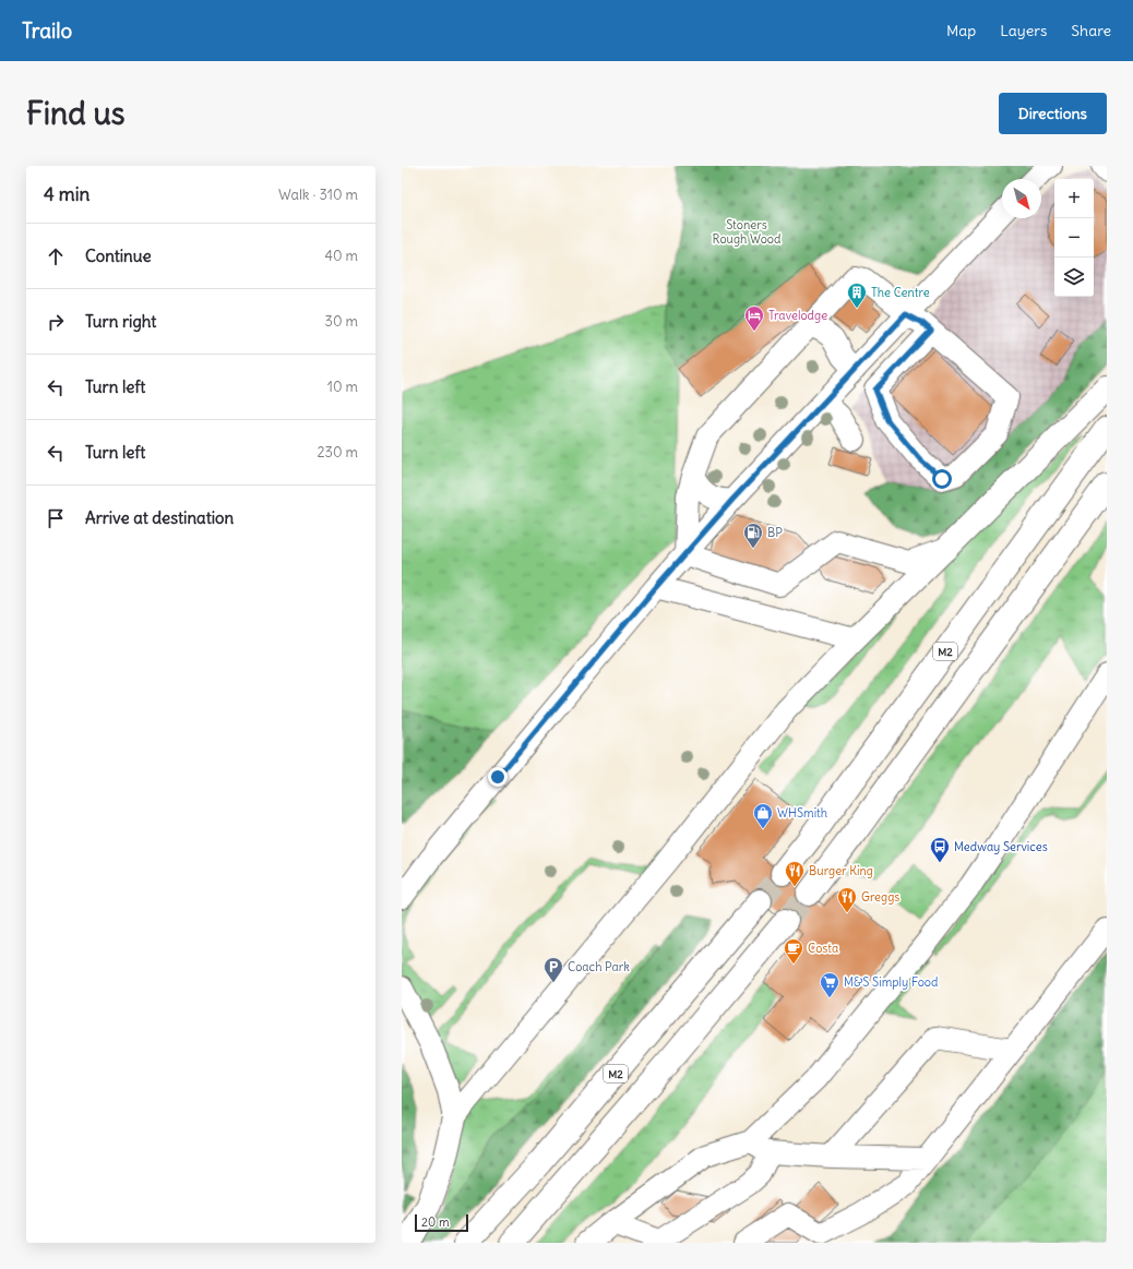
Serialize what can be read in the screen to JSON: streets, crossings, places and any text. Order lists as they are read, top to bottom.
{
  "streets": {
    "highway": ["M2"]
  },
  "parks": ["Stoners Rough Wood"],
  "places": {
    "building": ["The Centre"],
    "hotel": ["Travelodge"],
    "fuel station": ["BP"],
    "shop": ["WHSmith"],
    "bus stop": ["Medway Services"],
    "restaurant": ["Burger King", "Greggs"],
    "cafe": ["Costa"],
    "parking": ["Coach Park"],
    "supermarket": ["M&S Simply Food"]
  },
  "scale_bar": "20 m",
  "north": "bottom right",
  "page": {
    "header": "Trailo",
    "nav": ["Map", "Layers", "Share"],
    "buttons": "Directions",
    "title": "Find us",
    "heading": ["4 min", "Walk · 310 m"],
    "map_buttons": ["+", "−"],
    "list": [
      ["Continue", "40 m"],
      ["Turn right", "30 m"],
      ["Turn left", "10 m"],
      ["Turn left", "230 m"],
      "Arrive at destination"
    ],
    "scale": "20 m"
  }
}
